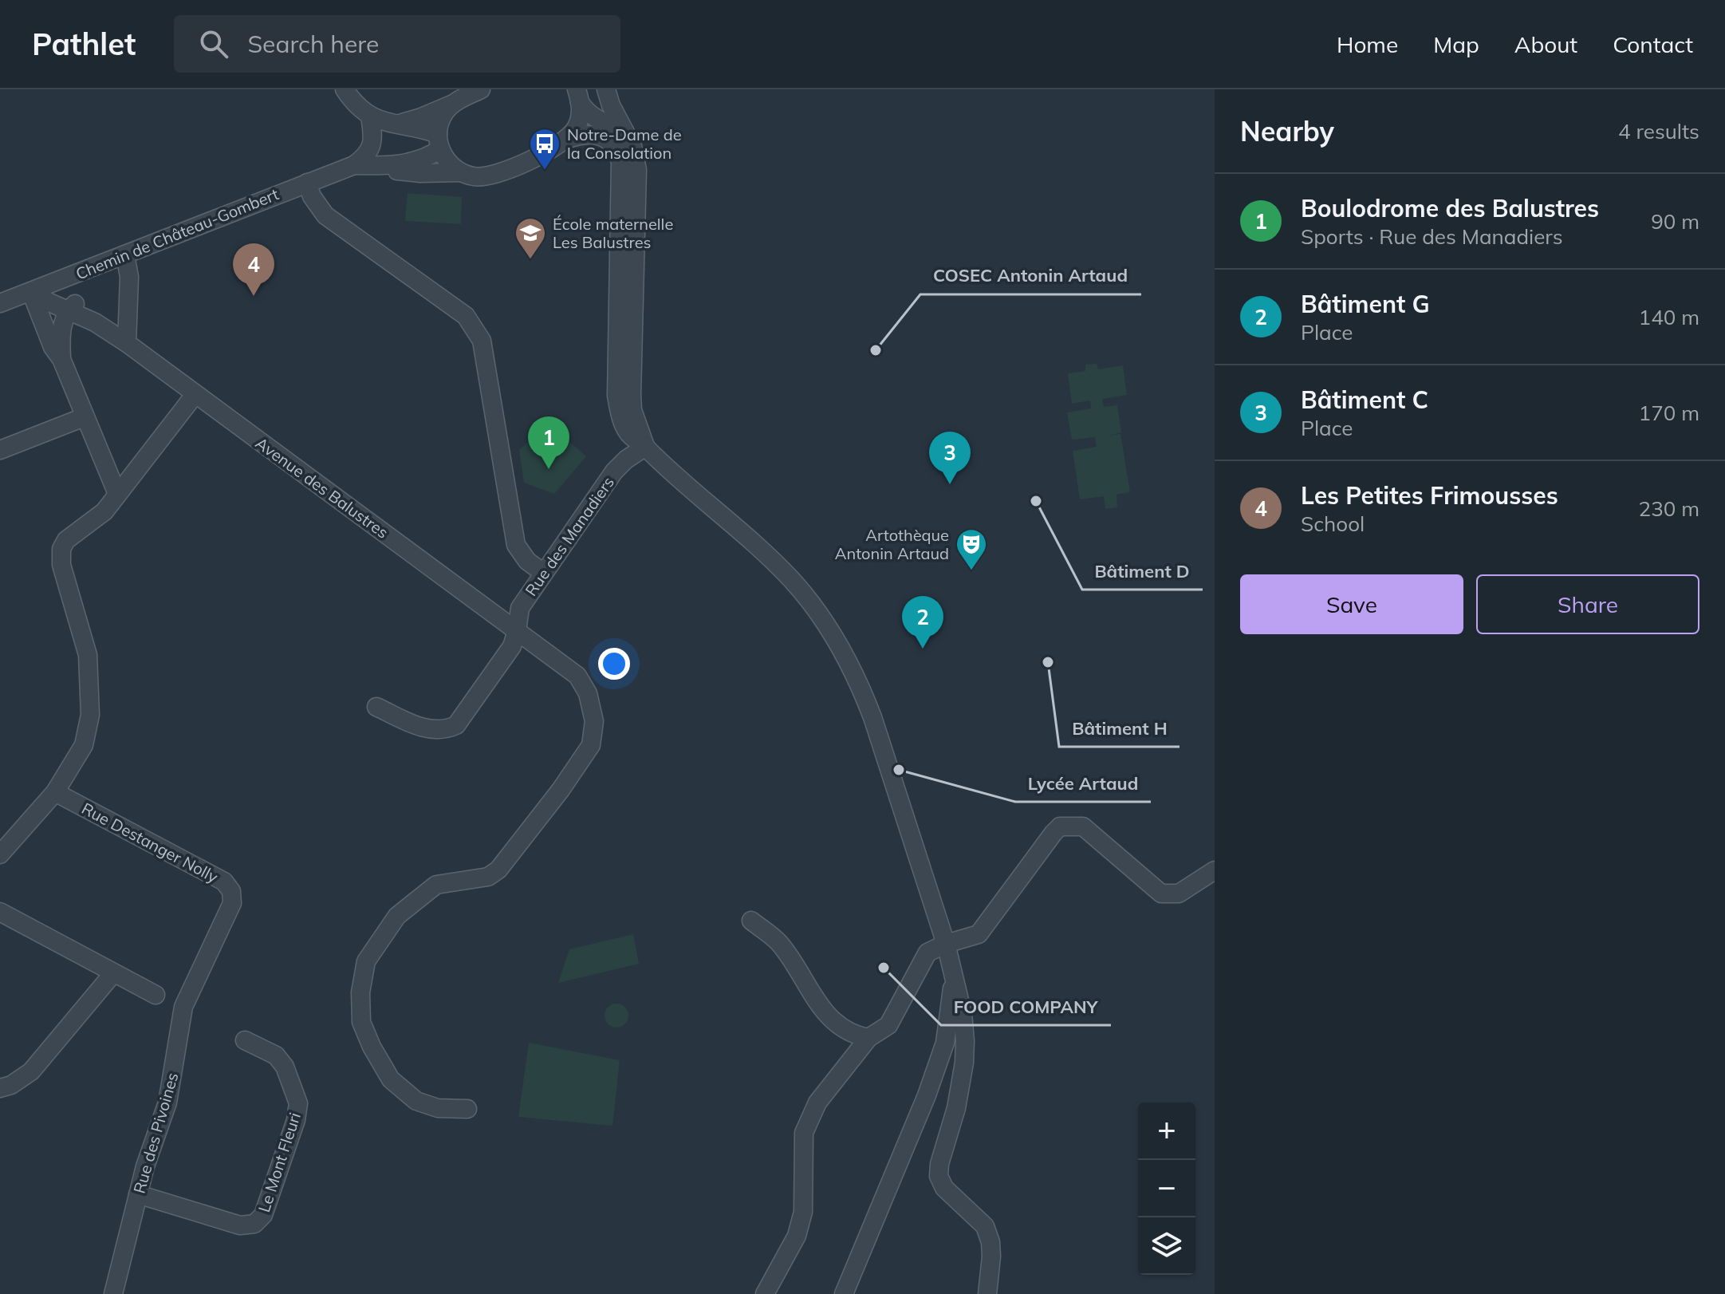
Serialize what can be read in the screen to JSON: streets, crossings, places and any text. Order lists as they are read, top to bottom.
{
  "streets": {
    "street": [
      "Chemin de Château-Gombert",
      "Avenue des Balustres",
      "Rue des Manadiers",
      "Rue Destanger Nolly",
      "Rue des Pivoines",
      "Le Mont Fleuri"
    ]
  },
  "crossings": [
    ["Chemin de Château-Gombert", "Avenue des Balustres"],
    ["Avenue des Balustres", "Rue des Manadiers"],
    ["Rue Destanger Nolly", "Rue des Pivoines"],
    ["Rue des Pivoines", "Le Mont Fleuri"]
  ],
  "places": {
    "bus stop": ["Notre-Dame de la Consolation"],
    "school or university": ["École maternelle Les Balustres"],
    "other": [
      "COSEC Antonin Artaud",
      "Bâtiment D",
      "Bâtiment H",
      "Lycée Artaud",
      "FOOD COMPANY"
    ],
    "theatre": ["Artothèque Antonin Artaud"]
  },
  "page": {
    "header": "Pathlet",
    "search": "Search here",
    "nav": [
      "Home",
      "Map",
      "About",
      "Contact"
    ],
    "heading": ["Nearby", "4 results"],
    "list": [
      {
        "mark": "1",
        "name": "Boulodrome des Balustres",
        "note": "Sports · Rue des Manadiers",
        "value": "90 m"
      },
      {
        "mark": "2",
        "name": "Bâtiment G",
        "note": "Place",
        "value": "140 m"
      },
      {
        "mark": "3",
        "name": "Bâtiment C",
        "note": "Place",
        "value": "170 m"
      },
      {
        "mark": "4",
        "name": "Les Petites Frimousses",
        "note": "School",
        "value": "230 m"
      }
    ],
    "pins": [
      "4",
      "1",
      "3",
      "2"
    ],
    "buttons": ["Save", "Share"],
    "map_buttons": ["+", "−"]
  }
}
